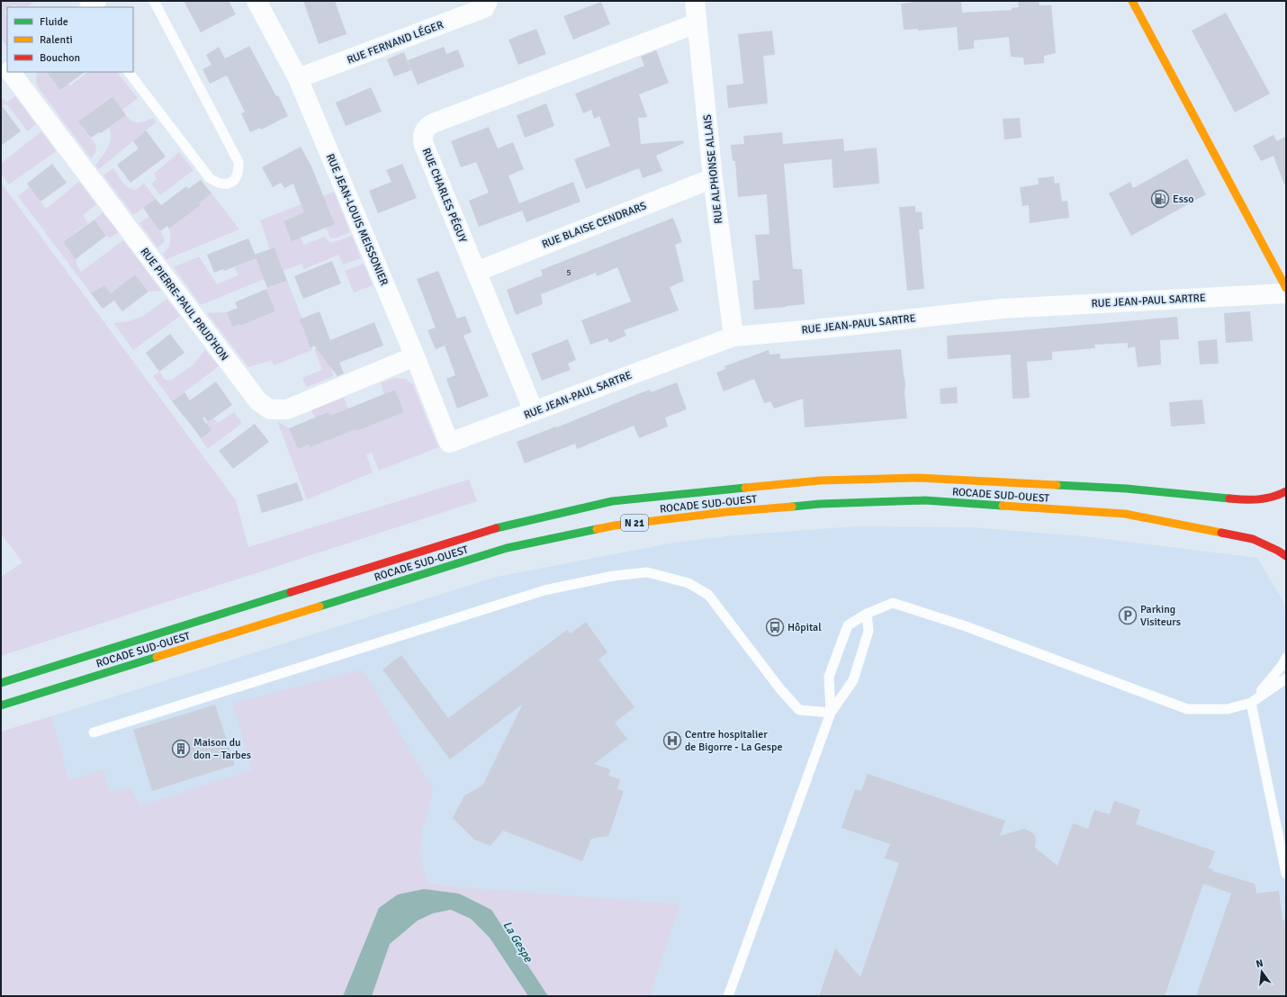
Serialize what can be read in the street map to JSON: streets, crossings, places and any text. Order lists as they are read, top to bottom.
{
  "streets": {
    "main road": ["ROCADE SUD-OUEST", "N 21"],
    "street": [
      "RUE FERNAND LÉGER",
      "RUE ALPHONSE ALLAIS",
      "RUE CHARLES PÉGUY",
      "RUE JEAN-LOUIS MEISSONIER",
      "RUE BLAISE CENDRARS",
      "RUE JEAN-PAUL SARTRE",
      "RUE PIERRE-PAUL PRUD'HON"
    ]
  },
  "crossings": [
    ["RUE FERNAND LÉGER", "RUE JEAN-LOUIS MEISSONIER"],
    ["RUE ALPHONSE ALLAIS", "RUE CHARLES PÉGUY"],
    ["RUE ALPHONSE ALLAIS", "RUE BLAISE CENDRARS"],
    ["RUE ALPHONSE ALLAIS", "RUE JEAN-PAUL SARTRE"],
    ["RUE CHARLES PÉGUY", "RUE BLAISE CENDRARS"],
    ["RUE CHARLES PÉGUY", "RUE JEAN-PAUL SARTRE"],
    ["RUE JEAN-LOUIS MEISSONIER", "RUE JEAN-PAUL SARTRE"],
    ["RUE JEAN-LOUIS MEISSONIER", "RUE PIERRE-PAUL PRUD'HON"]
  ],
  "water": ["La Gespe"],
  "places": {
    "fuel station": ["Esso"],
    "parking": ["Parking Visiteurs"],
    "bus stop": ["Hôpital"],
    "hospital": ["Centre hospitalier de Bigorre - La Gespe"],
    "building": ["Maison du don – Tarbes"]
  },
  "house_numbers": ["5"],
  "legend": ["Fluide", "Ralenti", "Bouchon"],
  "north": "top"
}
